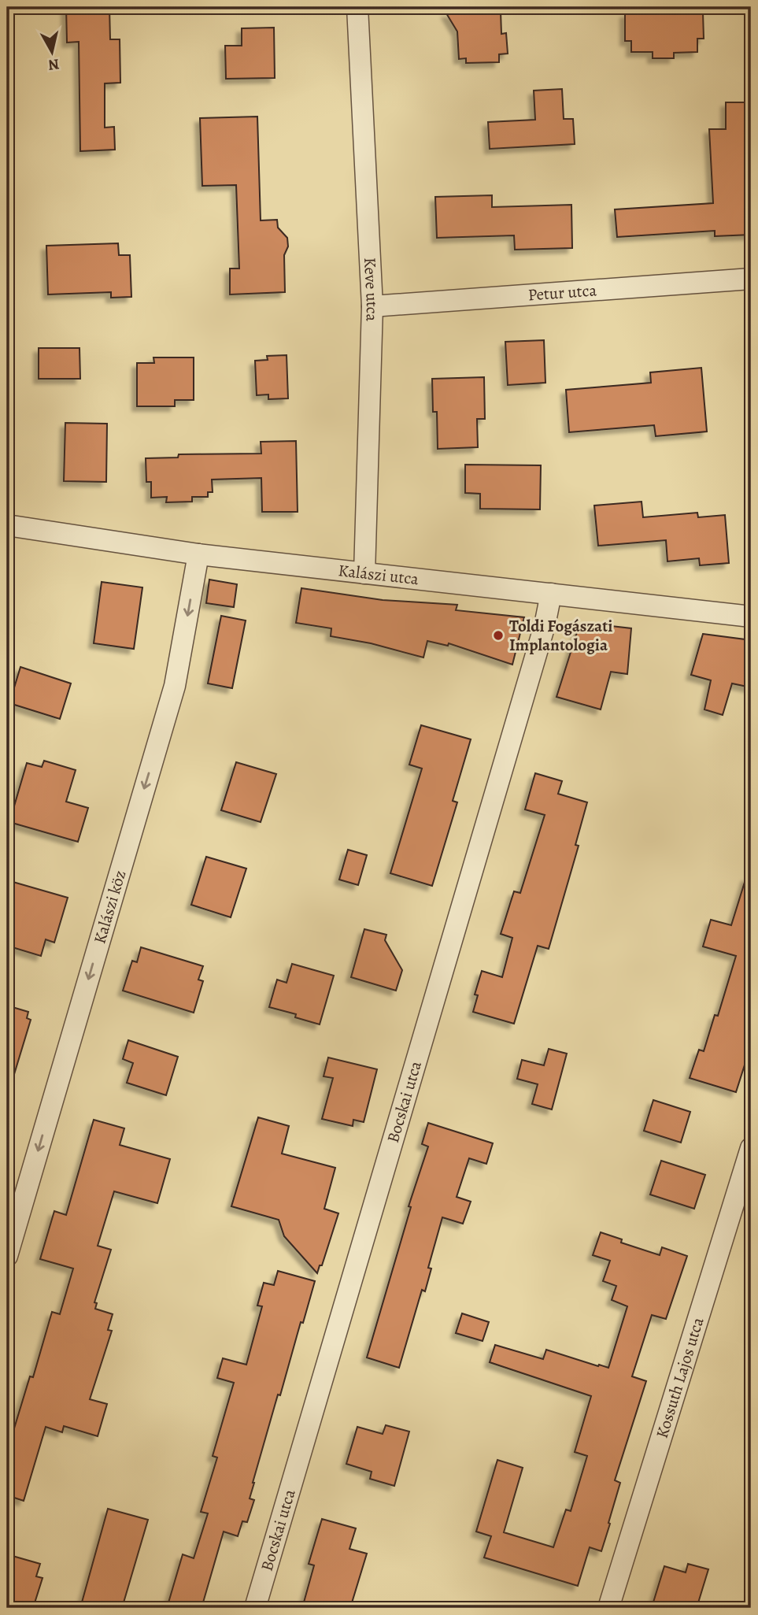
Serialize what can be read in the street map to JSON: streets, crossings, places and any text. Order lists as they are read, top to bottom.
{
  "streets": {
    "street": [
      "Keve utca",
      "Petur utca",
      "Kalászi utca",
      "Kalászi köz",
      "Bocskai utca",
      "Kossuth Lajos utca"
    ]
  },
  "crossings": [
    ["Keve utca", "Petur utca"],
    ["Keve utca", "Kalászi utca"],
    ["Kalászi utca", "Kalászi köz"],
    ["Kalászi utca", "Bocskai utca"]
  ],
  "one_way": ["Kalászi köz"],
  "places": ["Toldi Fogászati Implantologia"],
  "north": "bottom"
}
